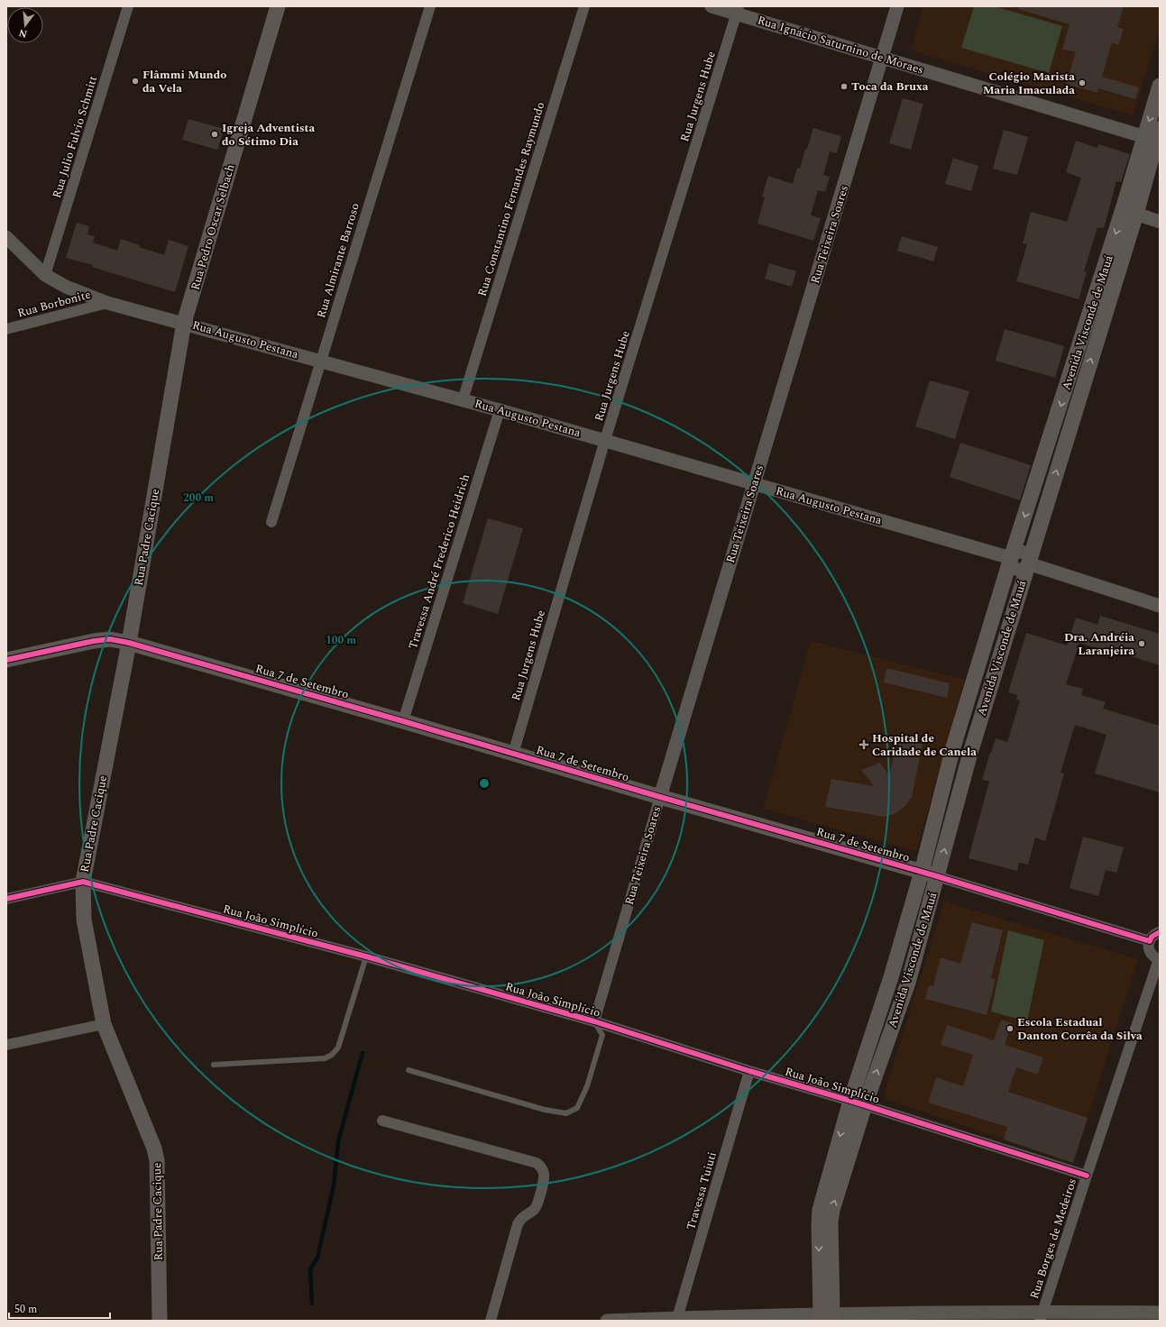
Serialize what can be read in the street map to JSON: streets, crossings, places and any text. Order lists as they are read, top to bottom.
{
  "streets": {
    "main road": [
      "Rua Pedro Oscar Selbach",
      "Avenida Visconde de Mauá",
      "Rua Padre Cacique",
      "Rua 7 de Setembro"
    ],
    "street": [
      "Rua Ignácio Saturnino de Moraes",
      "Rua Jurgens Hube",
      "Rua Julio Fulvio Schmitt",
      "Rua Constantino Fernandes Raymundo",
      "Rua Teixeira Soares",
      "Rua Almirante Barroso",
      "Rua Borbonite",
      "Rua Augusto Pestana",
      "Travessa André Frederico Heidrich",
      "Rua João Simplício",
      "Travessa Tuiuti",
      "Rua Borges de Medeiros"
    ]
  },
  "crossings": [
    ["Rua Ignácio Saturnino de Moraes", "Rua Jurgens Hube"],
    ["Rua Ignácio Saturnino de Moraes", "Rua Teixeira Soares"],
    ["Rua Ignácio Saturnino de Moraes", "Avenida Visconde de Mauá"],
    ["Rua Jurgens Hube", "Rua Augusto Pestana"],
    ["Rua Jurgens Hube", "Rua 7 de Setembro"],
    ["Rua Julio Fulvio Schmitt", "Rua Augusto Pestana"],
    ["Rua Constantino Fernandes Raymundo", "Rua Augusto Pestana"],
    ["Rua Pedro Oscar Selbach", "Rua Augusto Pestana"],
    ["Rua Pedro Oscar Selbach", "Rua Padre Cacique"],
    ["Rua Teixeira Soares", "Rua Augusto Pestana"],
    ["Rua Teixeira Soares", "Rua 7 de Setembro"],
    ["Rua Teixeira Soares", "Rua João Simplício"],
    ["Rua Almirante Barroso", "Rua Augusto Pestana"],
    ["Rua Borbonite", "Rua Augusto Pestana"],
    ["Avenida Visconde de Mauá", "Rua Augusto Pestana"],
    ["Avenida Visconde de Mauá", "Rua 7 de Setembro"],
    ["Avenida Visconde de Mauá", "Rua João Simplício"],
    ["Rua Augusto Pestana", "Rua Padre Cacique"],
    ["Rua Augusto Pestana", "Travessa André Frederico Heidrich"],
    ["Rua Padre Cacique", "Rua 7 de Setembro"],
    ["Rua Padre Cacique", "Rua João Simplício"],
    ["Travessa André Frederico Heidrich", "Rua 7 de Setembro"],
    ["Rua 7 de Setembro", "Rua Borges de Medeiros"],
    ["Rua João Simplício", "Travessa Tuiuti"],
    ["Rua João Simplício", "Rua Borges de Medeiros"]
  ],
  "places": {
    "other": [
      "Flâmmi Mundo da Vela",
      "Colégio Marista Maria Imaculada",
      "Toca da Bruxa",
      "Igreja Adventista do Sétimo Dia",
      "Dra. Andréia Laranjeira",
      "Escola Estadual Danton Corrêa da Silva"
    ],
    "health": ["Hospital de Caridade de Canela"]
  },
  "scale_bar": "50 m",
  "north": "bottom",
  "rings": ["200 m", "100 m"]
}
